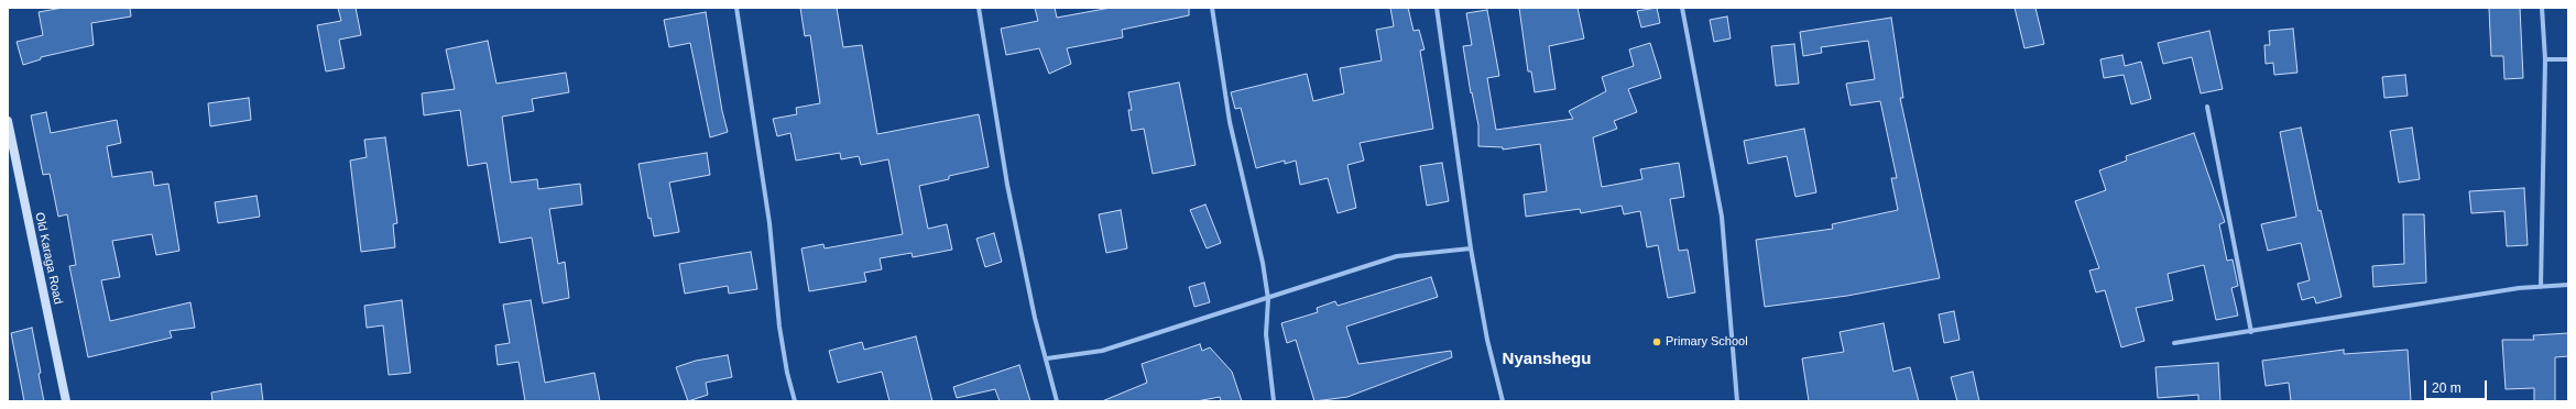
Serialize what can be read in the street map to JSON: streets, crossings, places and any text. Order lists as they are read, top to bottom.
{
  "streets": {
    "street": ["Old Karaga Road"]
  },
  "districts": ["Nyanshegu"],
  "places": ["Primary School"],
  "scale_bar": "20 m"
}
